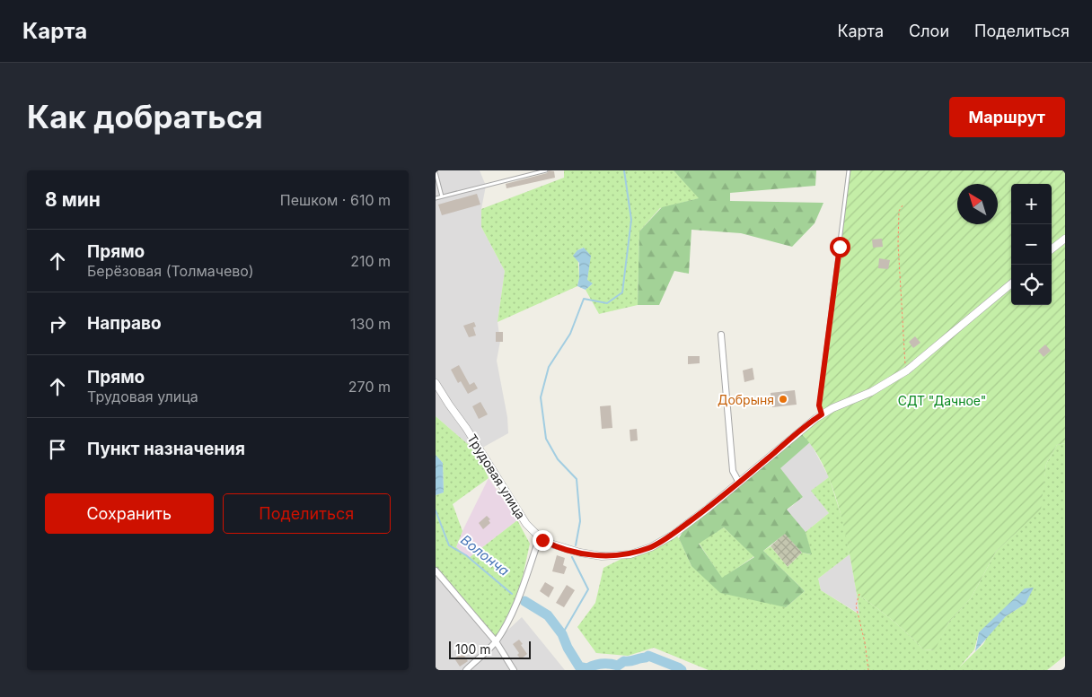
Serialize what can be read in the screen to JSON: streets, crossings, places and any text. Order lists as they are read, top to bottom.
{
  "streets": {
    "street": ["Трудовая улица"]
  },
  "water": ["Волонча"],
  "parks": ["СДТ \"Дачное\""],
  "places": ["Добрыня"],
  "scale_bar": "100 m",
  "north": "top left",
  "page": {
    "header": "Карта",
    "nav": ["Карта", "Слои", "Поделиться"],
    "buttons": [
      "Маршрут",
      ["Сохранить", "Поделиться"]
    ],
    "title": "Как добраться",
    "heading": ["8 мин", "Пешком · 610 m"],
    "map_buttons": ["+", "−"],
    "list": [
      ["Прямо", "Берёзовая (Толмачево)", "210 m"],
      ["Направо", "130 m"],
      ["Прямо", "Трудовая улица", "270 m"],
      "Пункт назначения"
    ],
    "scale": "100 m"
  }
}
